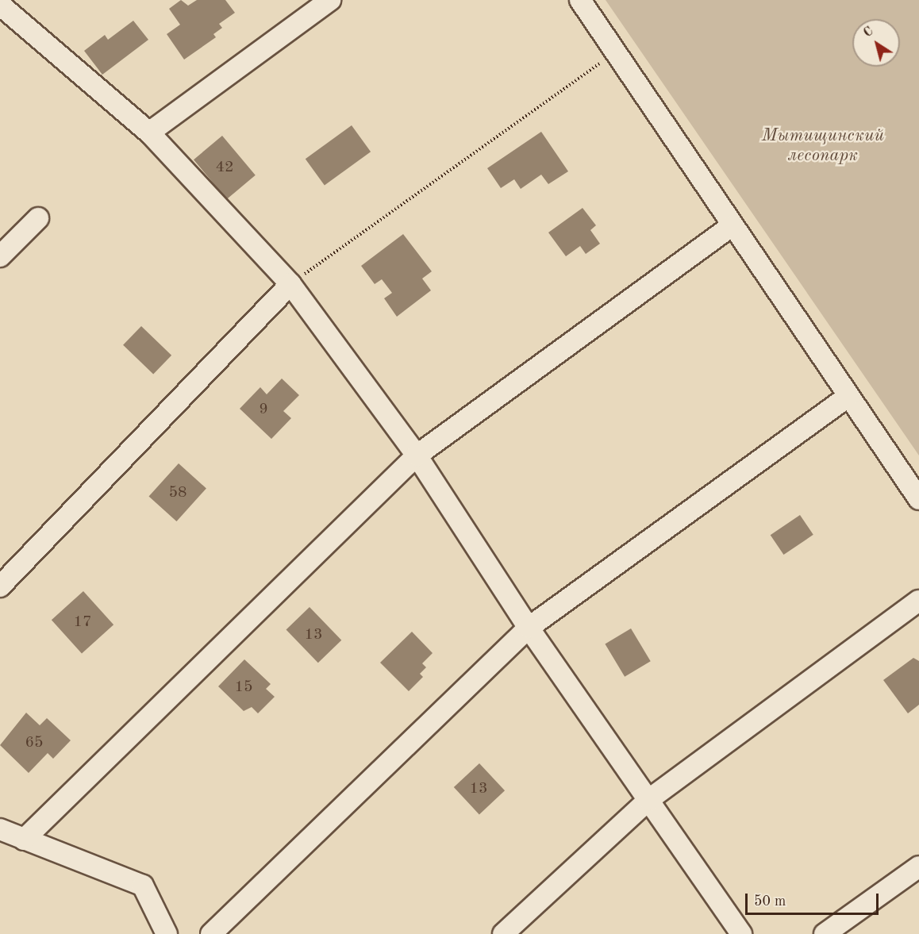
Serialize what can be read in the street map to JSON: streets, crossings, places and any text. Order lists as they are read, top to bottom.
{
  "parks": ["Мытищинский лесопарк"],
  "house_numbers": [
    "42",
    "9",
    "58",
    "17",
    "13",
    "15",
    "65",
    "13"
  ],
  "scale_bar": "50 m",
  "north": "top left"
}
